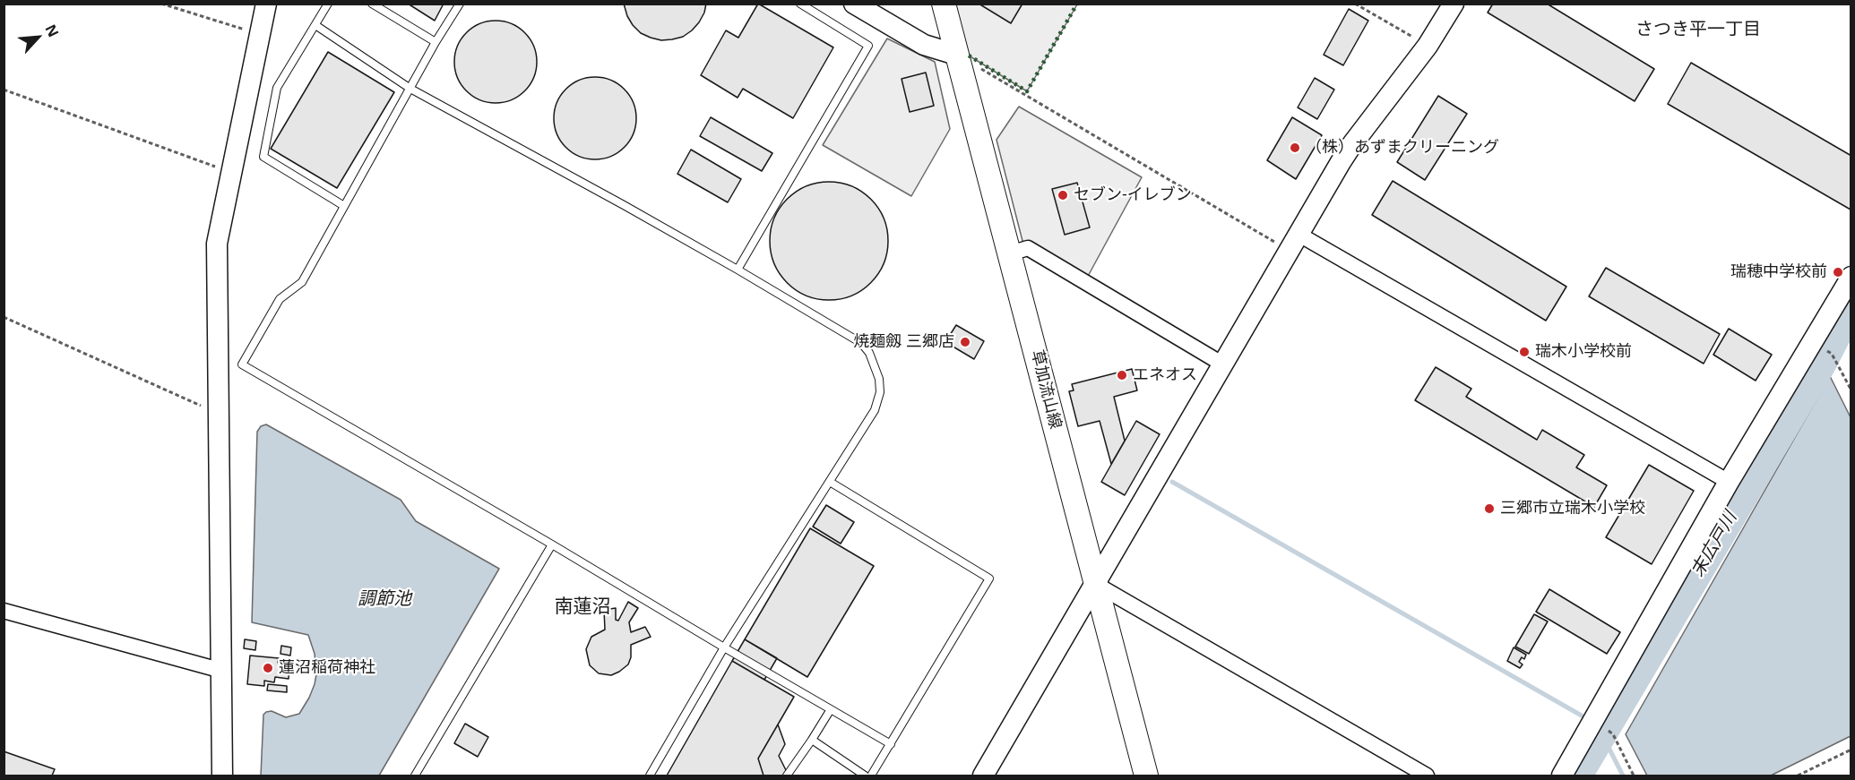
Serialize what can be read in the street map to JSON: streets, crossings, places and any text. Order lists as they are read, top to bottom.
{
  "streets": {
    "main road": ["草加流山線"]
  },
  "districts": ["さつき平一丁目", "南蓮沼"],
  "water": ["末広戸川", "調節池"],
  "places": [
    "（株）あずまクリーニング",
    "セブン-イレブン",
    "瑞穂中学校前",
    "焼麺劔 三郷店",
    "瑞木小学校前",
    "エネオス",
    "三郷市立瑞木小学校",
    "蓮沼稲荷神社"
  ],
  "north": "top right"
}
